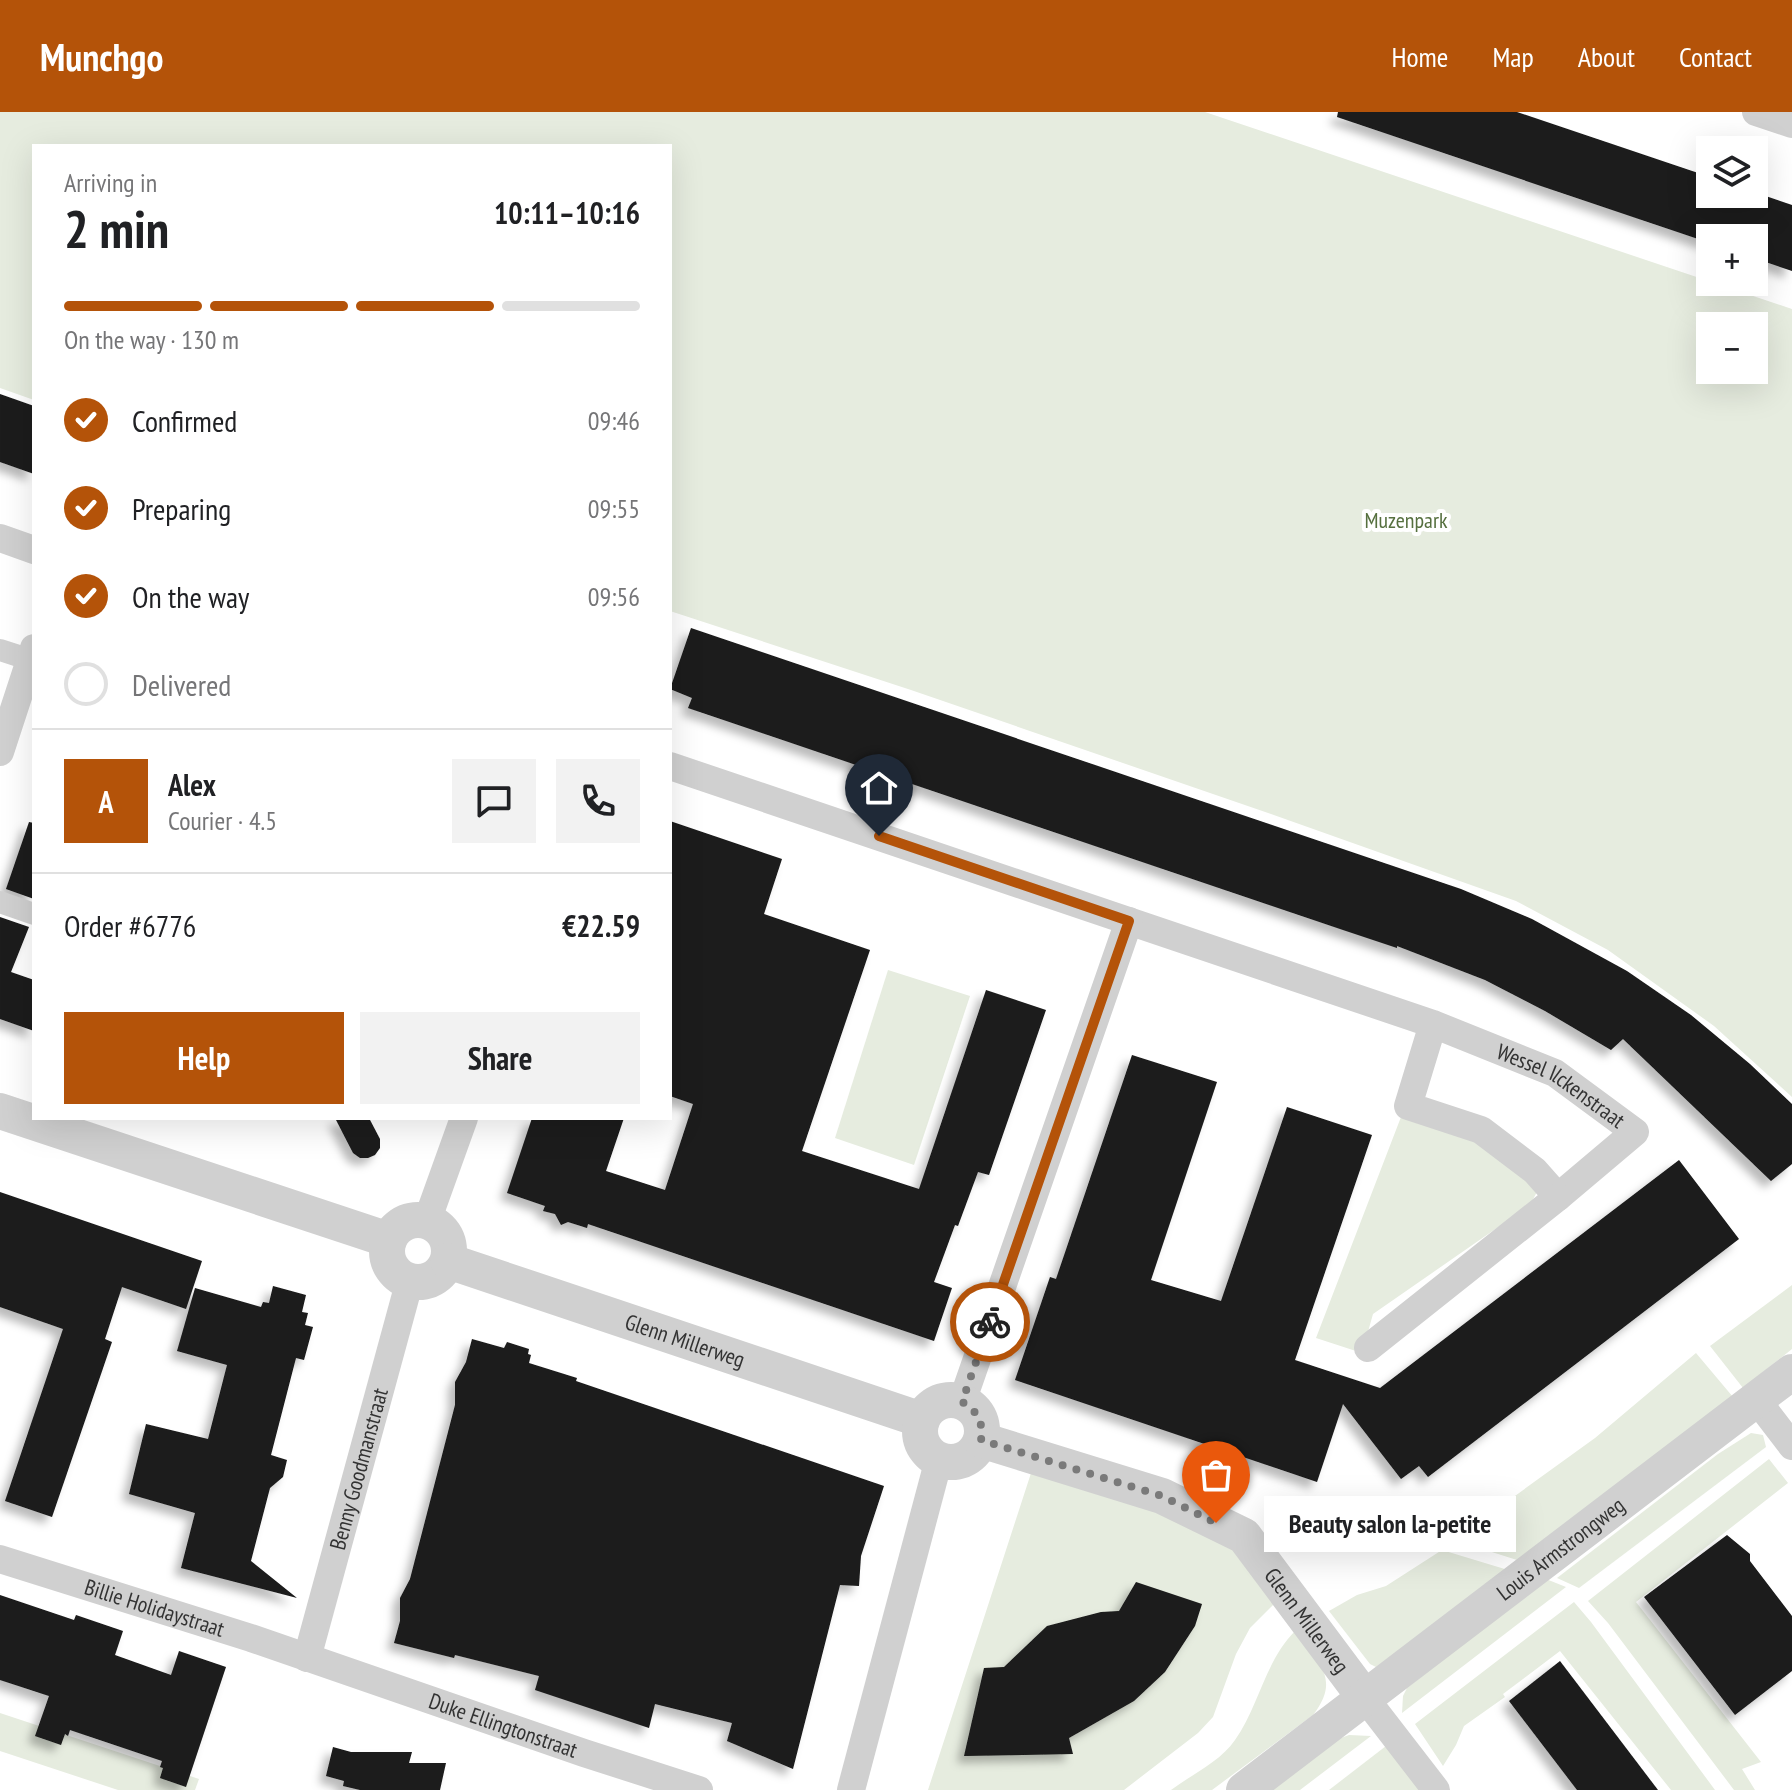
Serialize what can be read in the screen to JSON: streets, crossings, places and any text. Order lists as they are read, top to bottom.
{
  "streets": {
    "street": [
      "Wessel Ilckenstraat",
      "Glenn Millerweg",
      "Benny Goodmanstraat",
      "Louis Armstrongweg",
      "Billie Holidaystraat",
      "Duke Ellingtonstraat"
    ]
  },
  "crossings": [
    ["Glenn Millerweg", "Benny Goodmanstraat"],
    ["Glenn Millerweg", "Louis Armstrongweg"],
    ["Benny Goodmanstraat", "Billie Holidaystraat"],
    ["Benny Goodmanstraat", "Duke Ellingtonstraat"],
    ["Billie Holidaystraat", "Duke Ellingtonstraat"]
  ],
  "parks": ["Muzenpark"],
  "places": ["Beauty salon la-petite"],
  "page": {
    "header": "Munchgo",
    "nav": [
      "Home",
      "Map",
      "About",
      "Contact"
    ],
    "map_buttons": ["+", "−"],
    "heading": ["2 min", "Arriving in", "10:11–10:16"],
    "panel": [
      "Alex",
      "Courier · 4.5",
      "Order #6776",
      "€22.59"
    ],
    "bar": "On the way · 130 m",
    "list": [
      ["Confirmed", "09:46"],
      ["Preparing", "09:55"],
      ["On the way", "09:56"],
      "Delivered"
    ],
    "round": "A",
    "buttons": ["Help", "Share"],
    "bubble": "Beauty salon la-petite"
  }
}
